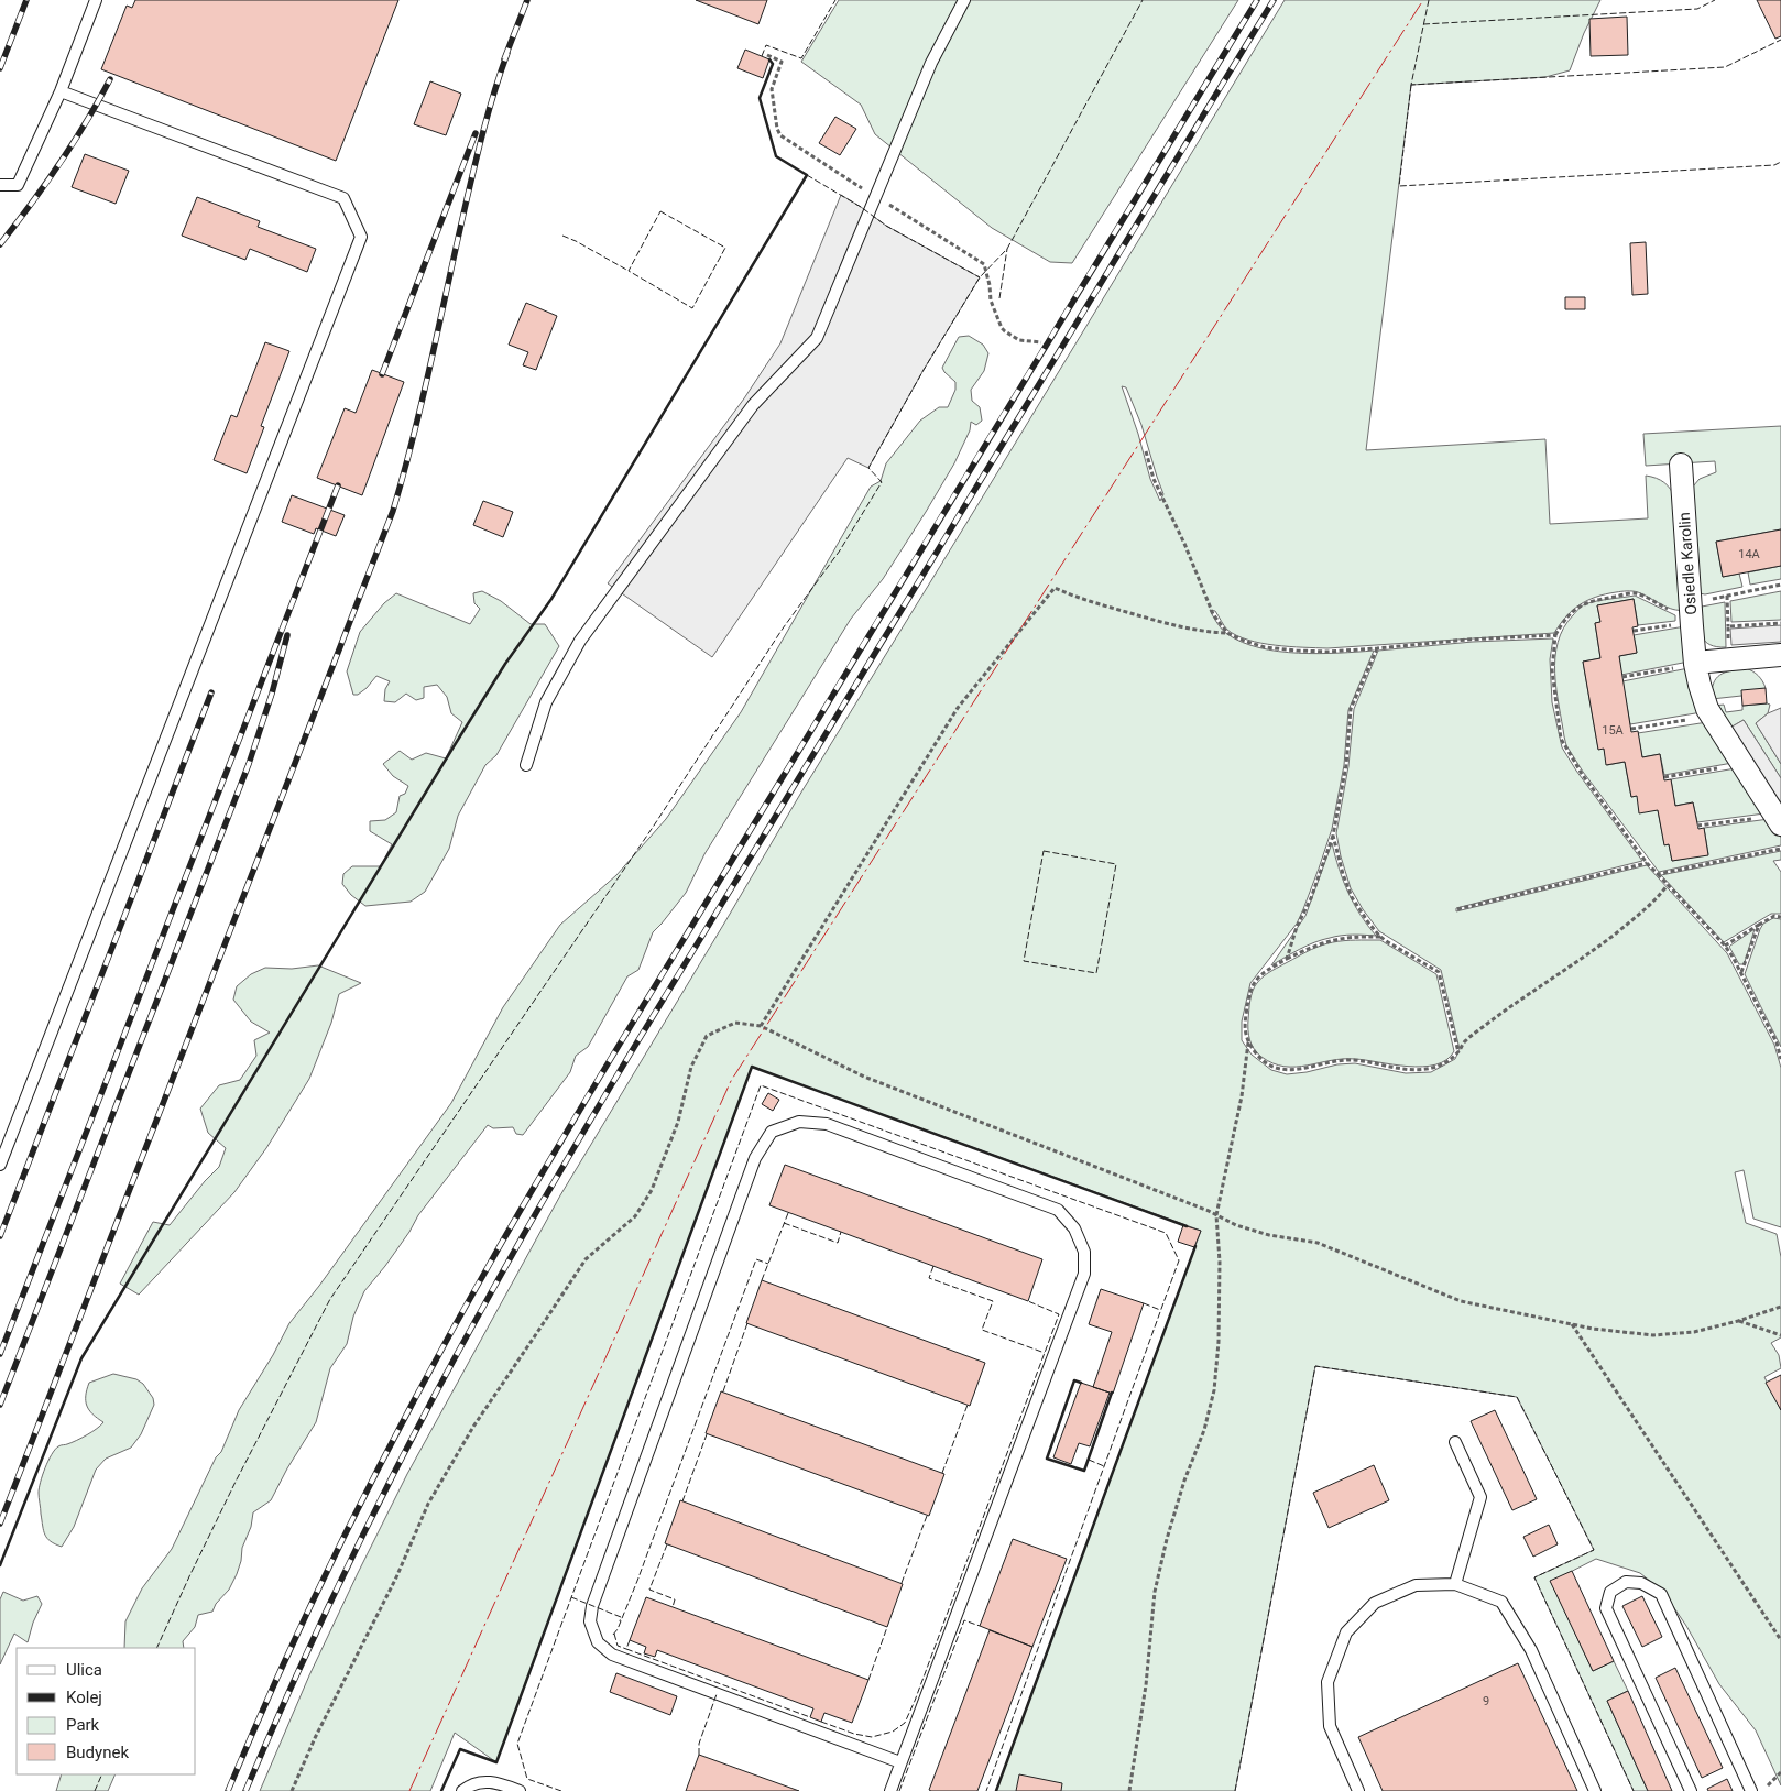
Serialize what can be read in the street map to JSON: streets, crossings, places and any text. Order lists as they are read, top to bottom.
{
  "streets": {
    "street": ["Osiedle Karolin"]
  },
  "house_numbers": ["14A", "15A", "9"],
  "legend": [
    "Ulica",
    "Kolej",
    "Park",
    "Budynek"
  ]
}
